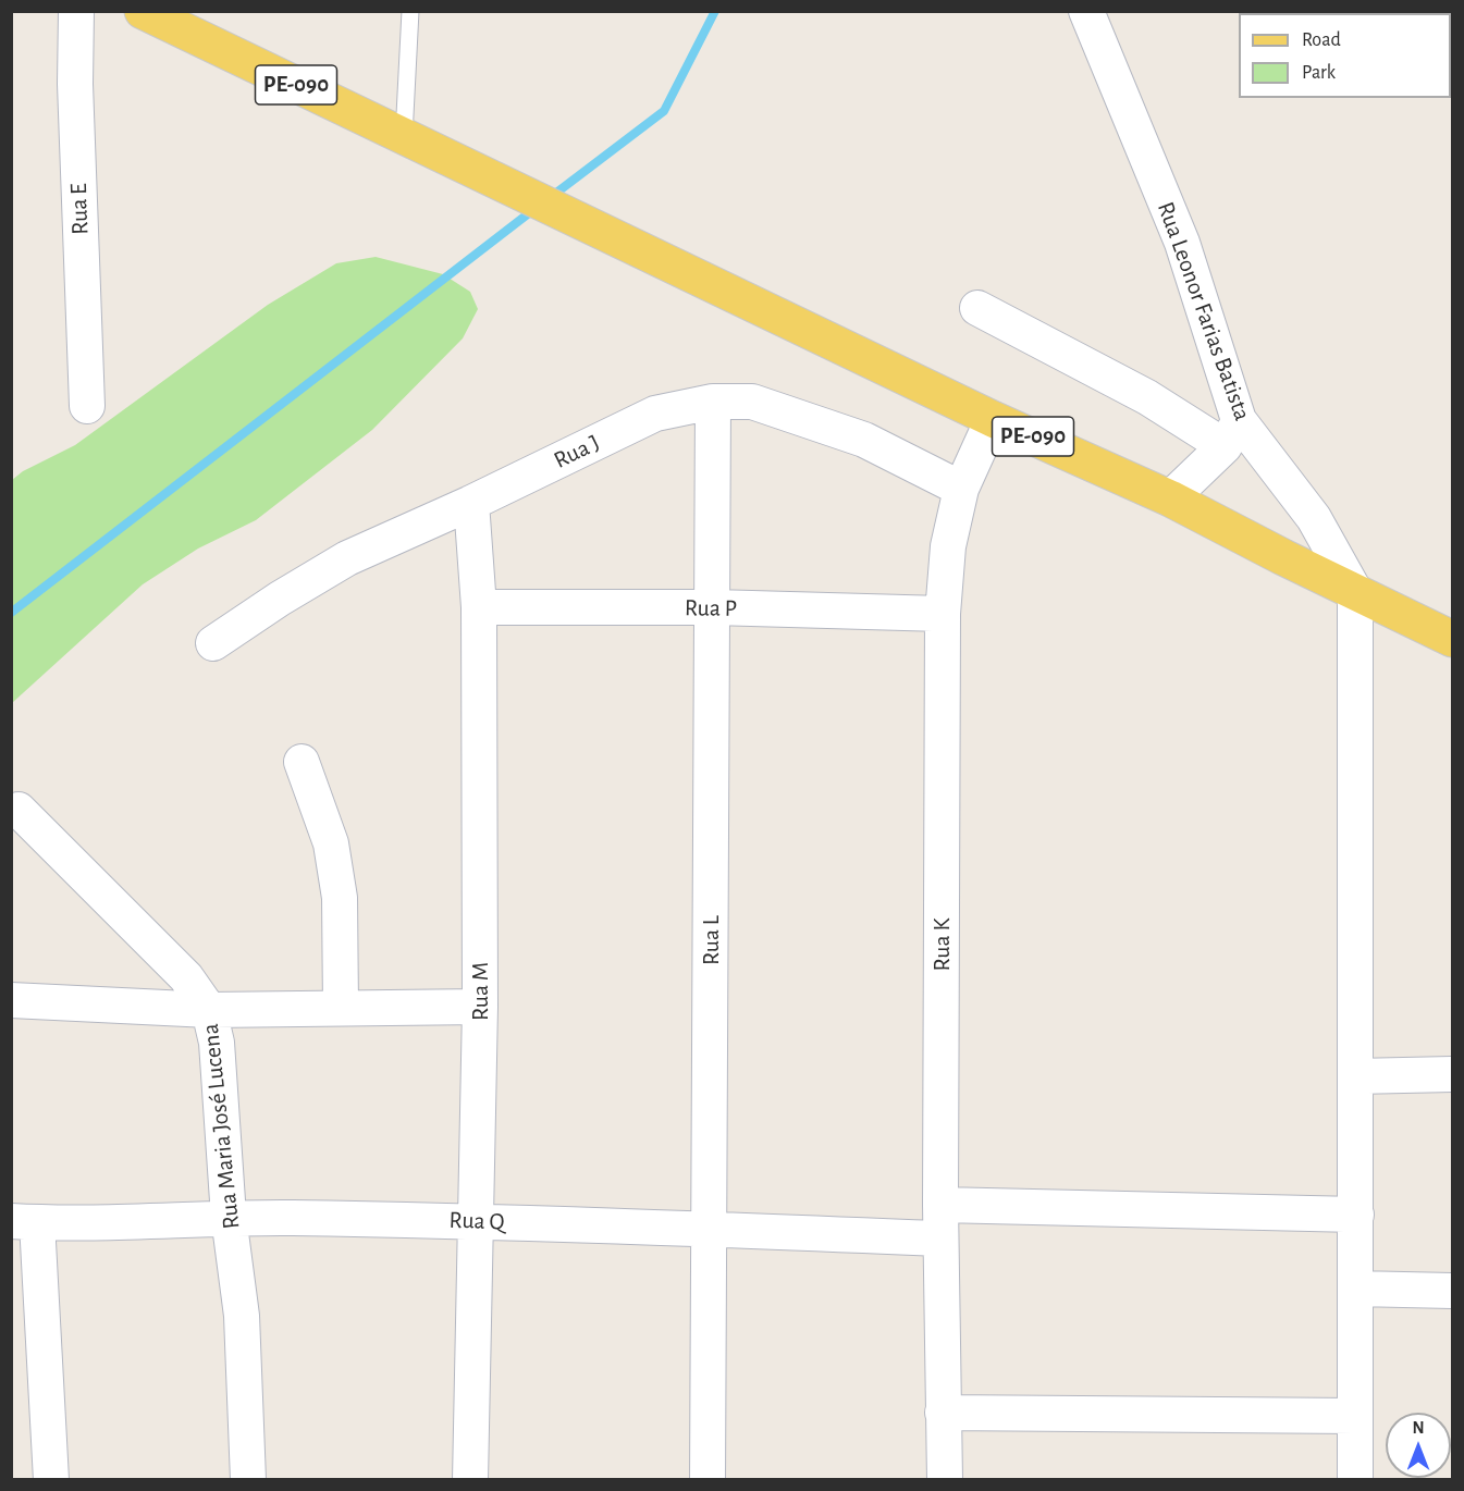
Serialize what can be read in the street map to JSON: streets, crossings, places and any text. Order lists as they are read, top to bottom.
{
  "streets": {
    "main road": ["PE-090"],
    "street": [
      "Rua E",
      "Rua Leonor Farias Batista",
      "Rua J",
      "Rua P",
      "Rua L",
      "Rua K",
      "Rua M",
      "Rua Maria José Lucena",
      "Rua Q"
    ]
  },
  "crossings": [
    ["PE-090", "Rua Leonor Farias Batista"],
    ["PE-090", "Rua K"],
    ["Rua J", "Rua L"],
    ["Rua J", "Rua K"],
    ["Rua J", "Rua M"],
    ["Rua P", "Rua L"],
    ["Rua P", "Rua K"],
    ["Rua P", "Rua M"],
    ["Rua L", "Rua Q"],
    ["Rua K", "Rua Q"],
    ["Rua M", "Rua Q"],
    ["Rua Maria José Lucena", "Rua Q"]
  ],
  "legend": ["Road", "Park"],
  "north": "top"
}
